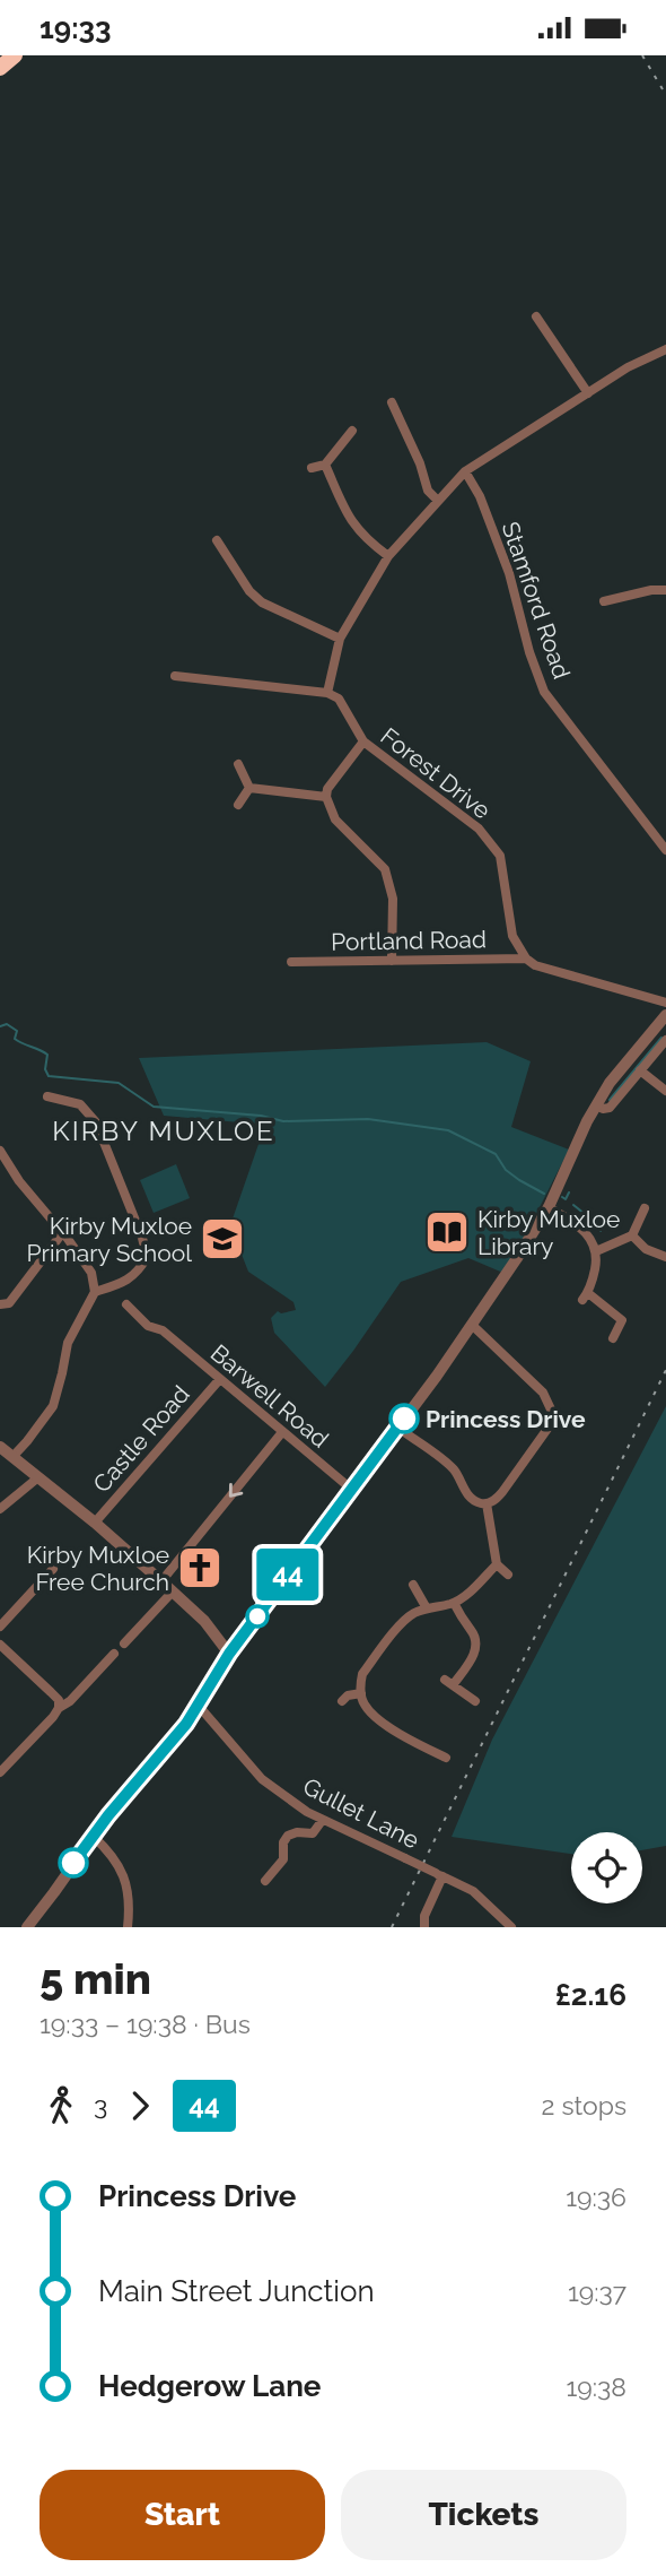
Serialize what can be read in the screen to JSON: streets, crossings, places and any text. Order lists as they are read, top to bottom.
{
  "streets": {
    "street": [
      "Stamford Road",
      "Forest Drive",
      "Portland Road",
      "Barwell Road",
      "Castle Road",
      "Gullet Lane"
    ]
  },
  "crossings": [
    ["Forest Drive", "Portland Road"],
    ["Barwell Road", "Castle Road"]
  ],
  "districts": ["KIRBY MUXLOE"],
  "places": {
    "library": ["Kirby Muxloe Library"],
    "school or university": ["Kirby Muxloe Primary School"],
    "other": ["Princess Drive"],
    "church": ["Kirby Muxloe Free Church"]
  },
  "lines": ["bus line 44"],
  "page": {
    "status": "19:33",
    "on_map": "44",
    "heading": ["5 min", "19:33 – 19:38 · Bus", "£2.16"],
    "legs": ["3", "44", "2 stops"],
    "list": [
      {
        "name": "Princess Drive",
        "value": "19:36"
      },
      {
        "name": "Main Street Junction",
        "value": "19:37"
      },
      {
        "name": "Hedgerow Lane",
        "value": "19:38"
      }
    ],
    "buttons": ["Start", "Tickets"]
  }
}
